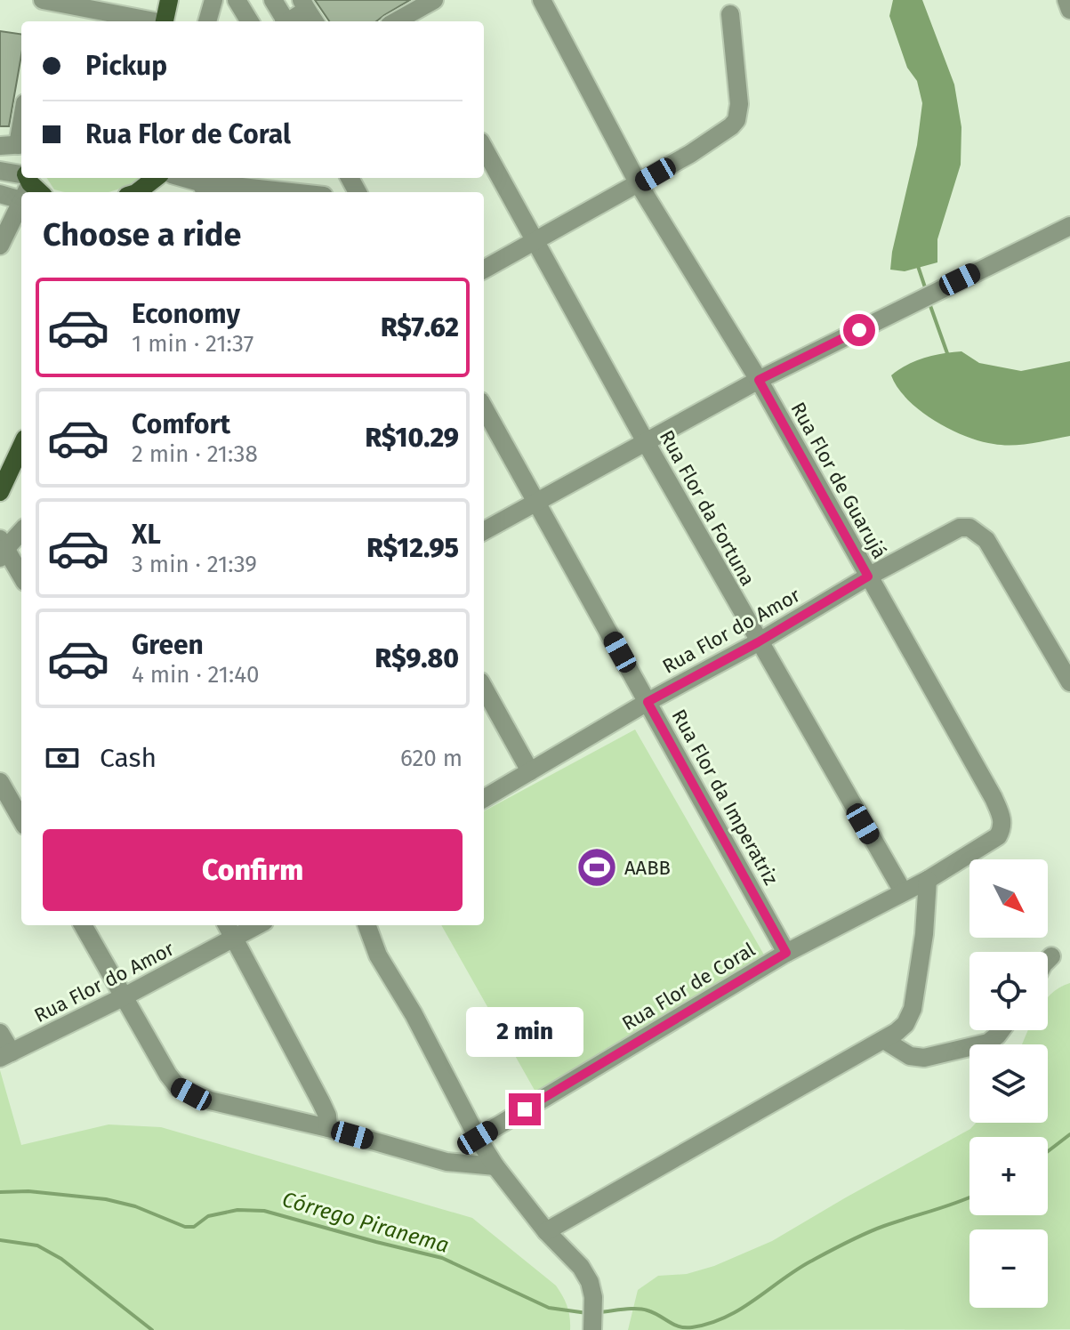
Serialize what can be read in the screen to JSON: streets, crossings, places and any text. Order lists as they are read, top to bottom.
{
  "streets": {
    "street": [
      "Rua Flor de Guarujá",
      "Rua Flor da Fortuna",
      "Rua Flor do Amor",
      "Rua Flor da Imperatriz",
      "Rua Flor de Coral"
    ]
  },
  "crossings": [
    ["Rua Flor de Guarujá", "Rua Flor do Amor"],
    ["Rua Flor de Guarujá", "Rua Flor de Coral"],
    ["Rua Flor da Fortuna", "Rua Flor do Amor"],
    ["Rua Flor da Fortuna", "Rua Flor de Coral"],
    ["Rua Flor do Amor", "Rua Flor da Imperatriz"],
    ["Rua Flor da Imperatriz", "Rua Flor de Coral"]
  ],
  "water": ["Córrego Piranema"],
  "places": {
    "sports": ["AABB"]
  },
  "north": "bottom right",
  "page": {
    "banner": ["Pickup", "Rua Flor de Coral"],
    "heading": "Choose a ride",
    "list": [
      {
        "name": "Economy",
        "note": "1 min · 21:37",
        "value": "R$7.62"
      },
      {
        "name": "Comfort",
        "note": "2 min · 21:38",
        "value": "R$10.29"
      },
      {
        "name": "XL",
        "note": "3 min · 21:39",
        "value": "R$12.95"
      },
      {
        "name": "Green",
        "note": "4 min · 21:40",
        "value": "R$9.80"
      }
    ],
    "pay": ["Cash", "620 m"],
    "buttons": "Confirm",
    "map_buttons": ["+", "−"],
    "bubble": "2 min"
  }
}
